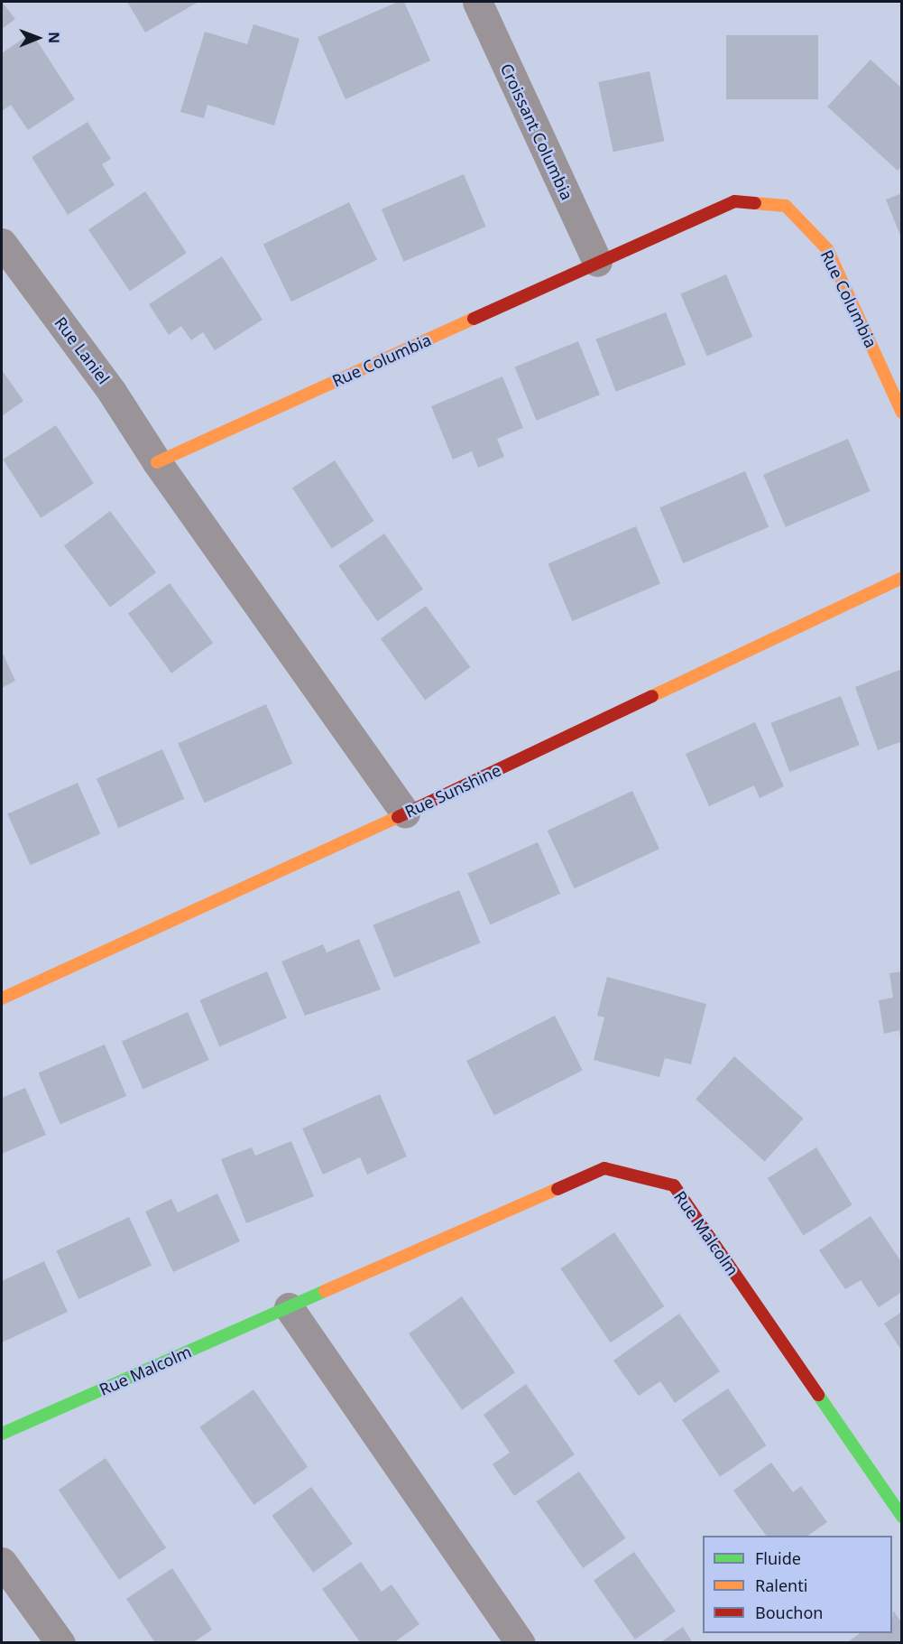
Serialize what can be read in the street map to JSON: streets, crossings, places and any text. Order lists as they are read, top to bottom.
{
  "streets": {
    "street": [
      "Croissant Columbia",
      "Rue Columbia",
      "Rue Laniel",
      "Rue Sunshine",
      "Rue Malcolm"
    ]
  },
  "crossings": [
    ["Croissant Columbia", "Rue Columbia"],
    ["Rue Columbia", "Rue Laniel"]
  ],
  "legend": ["Fluide", "Ralenti", "Bouchon"],
  "north": "right"
}
